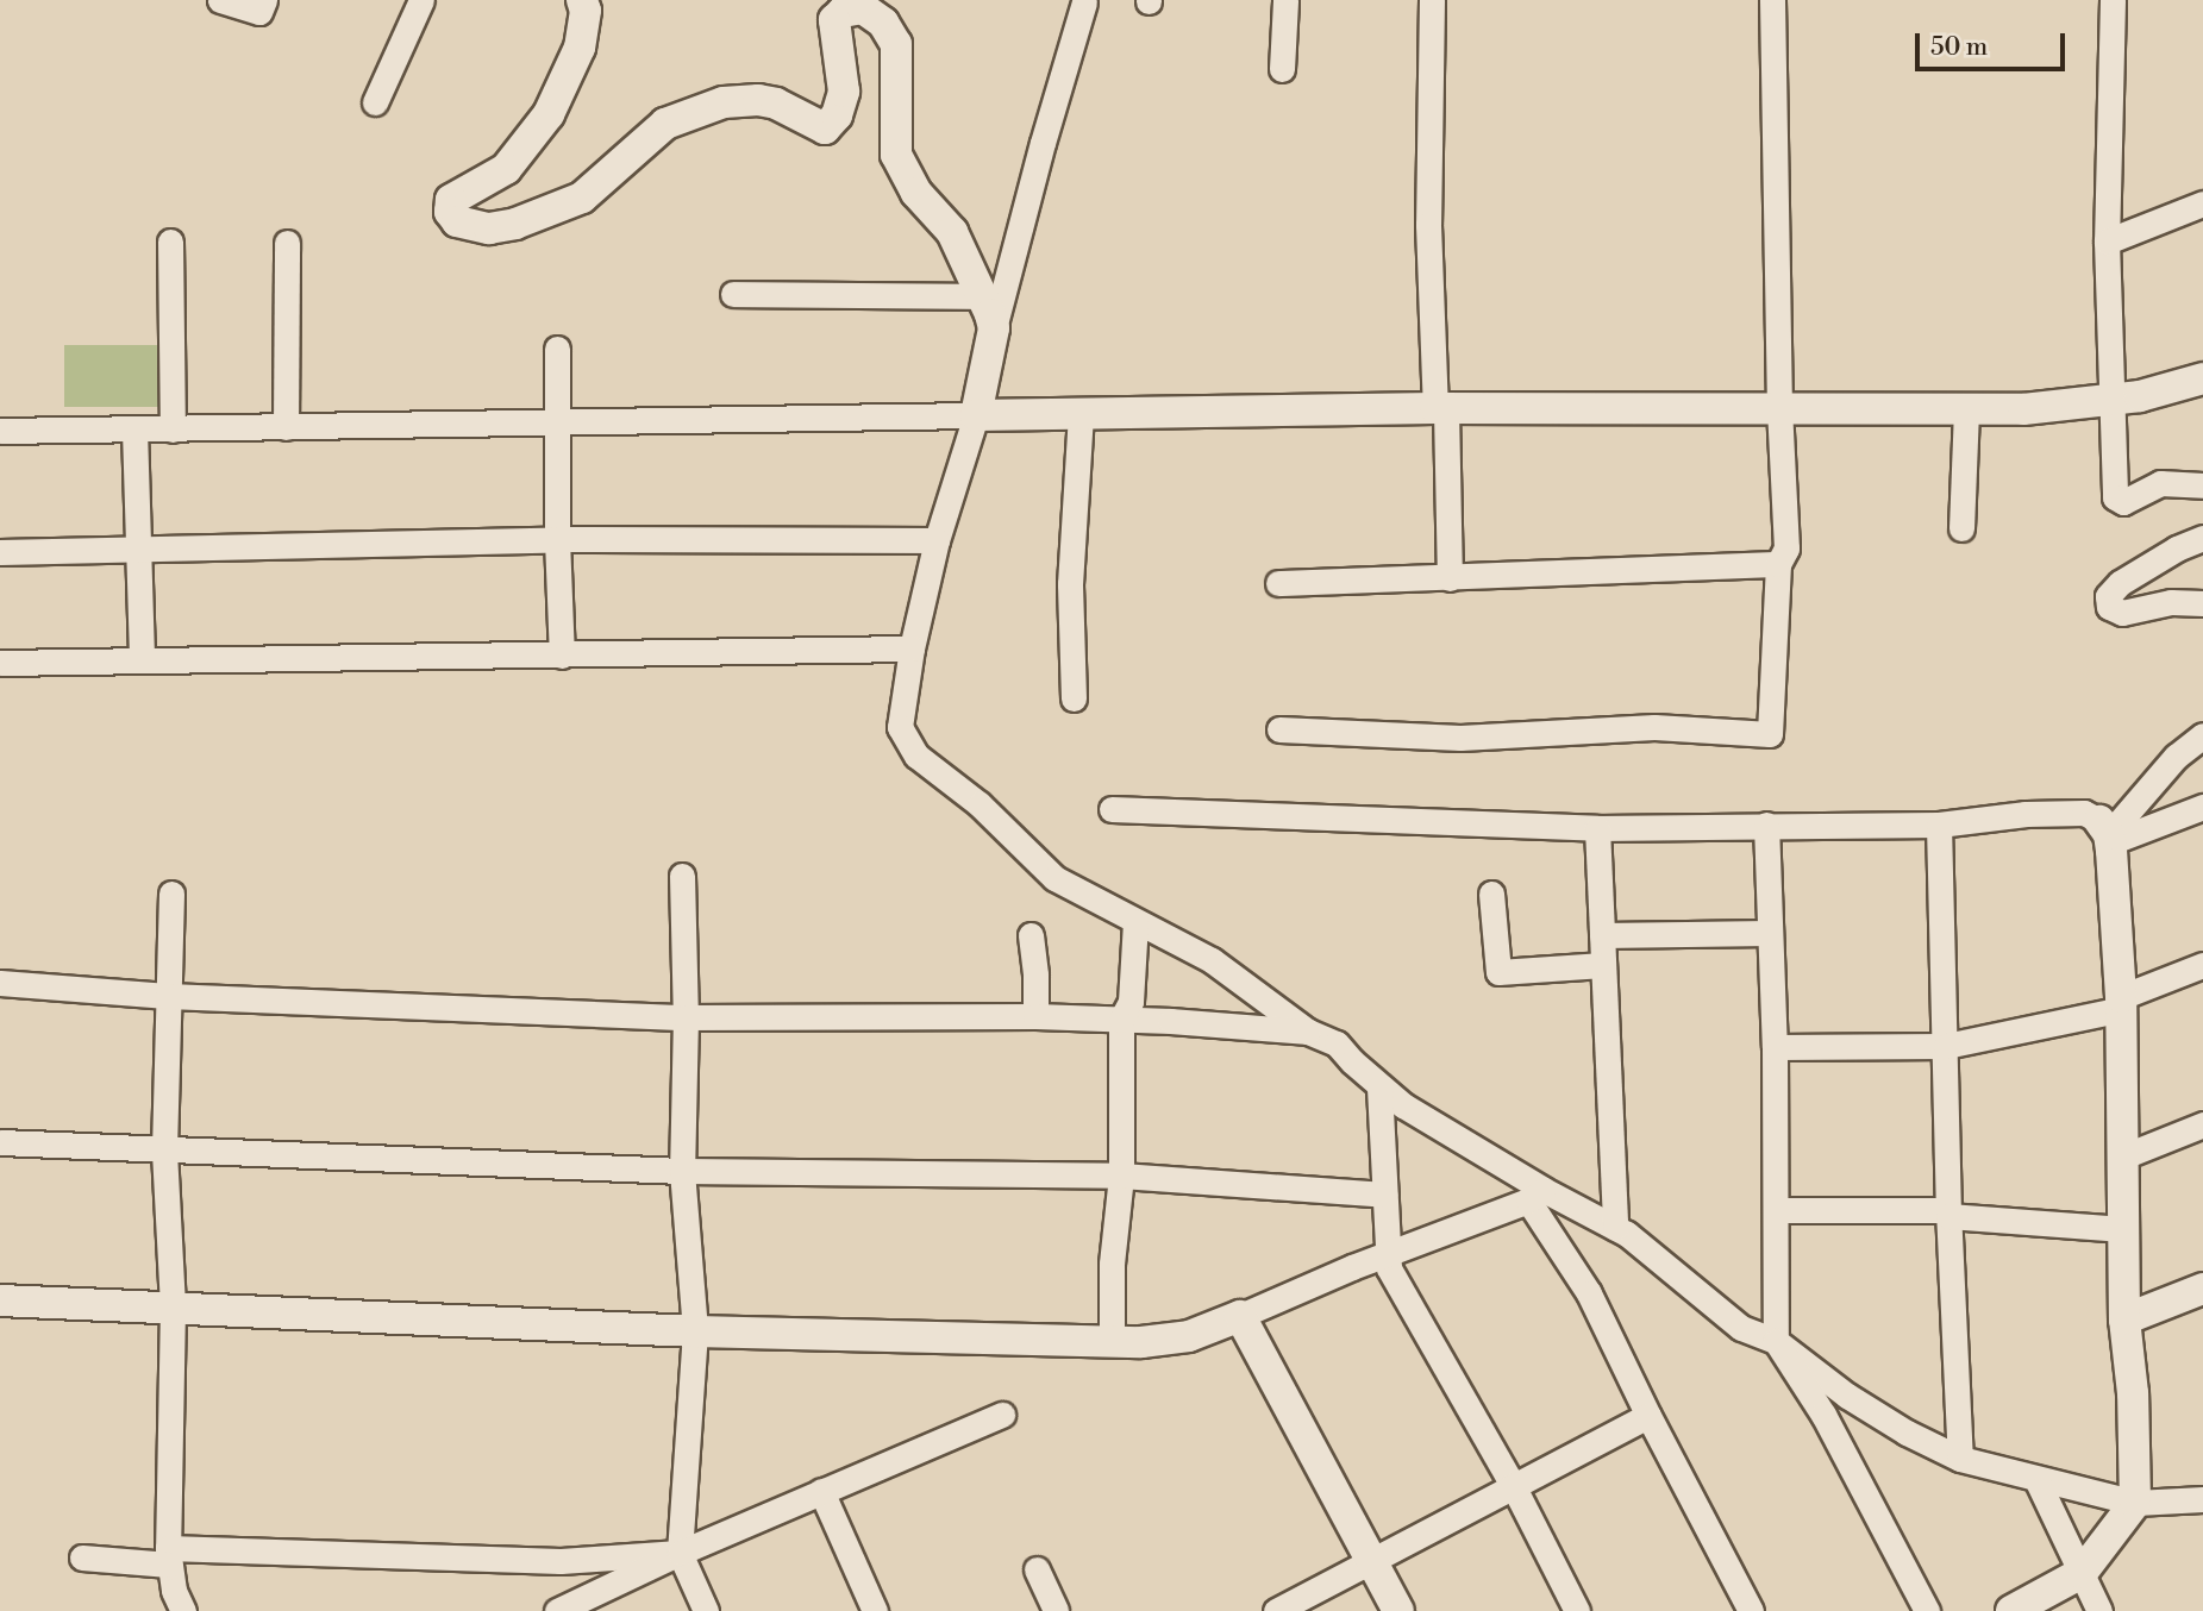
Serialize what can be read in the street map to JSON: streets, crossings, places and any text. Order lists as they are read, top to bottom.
{
  "scale_bar": "50 m"
}
